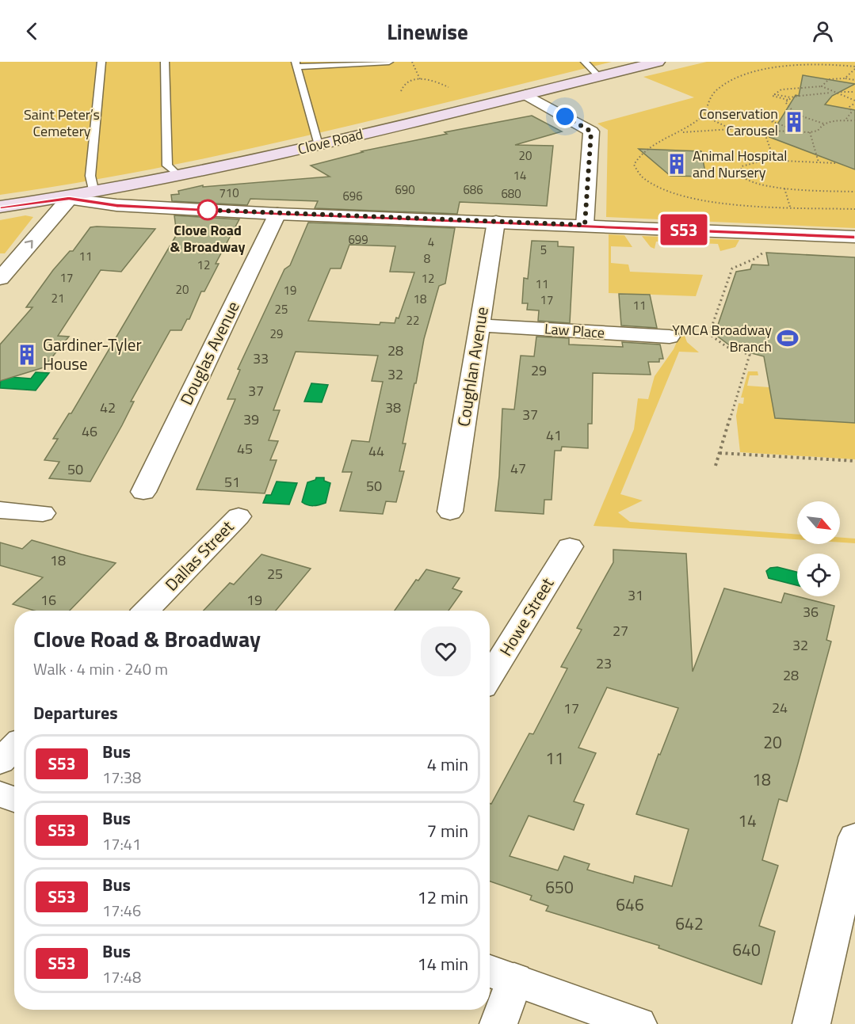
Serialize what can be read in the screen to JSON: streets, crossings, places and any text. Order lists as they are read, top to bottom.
{
  "streets": {
    "main road": ["Clove Road"],
    "street": [
      "Law Place",
      "Douglas Avenue",
      "Coughlan Avenue",
      "Dallas Street",
      "Howe Street"
    ]
  },
  "crossings": [
    ["Law Place", "Coughlan Avenue"]
  ],
  "parks": ["Saint Peter’s Cemetery"],
  "places": {
    "building": ["Conservation Carousel", "Animal Hospital and Nursery", "Gardiner-Tyler House"],
    "other": ["Clove Road & Broadway"],
    "sports": ["YMCA Broadway Branch"]
  },
  "lines": ["bus line S53"],
  "house_numbers": [
    "20",
    "14",
    "690",
    "686",
    "710",
    "680",
    "696",
    "699",
    "4",
    "5",
    "11",
    "8",
    "12",
    "17",
    "12",
    "11",
    "20",
    "19",
    "21",
    "18",
    "17",
    "11",
    "25",
    "22",
    "29",
    "28",
    "33",
    "29",
    "32",
    "37",
    "42",
    "38",
    "37",
    "39",
    "46",
    "41",
    "45",
    "44",
    "47",
    "50",
    "51",
    "50",
    "18",
    "25",
    "31",
    "16",
    "19",
    "36",
    "27",
    "32",
    "23",
    "28",
    "24",
    "17",
    "20",
    "11",
    "18",
    "14",
    "650",
    "646",
    "642",
    "640"
  ],
  "north": "bottom right",
  "page": {
    "header": "Linewise",
    "on_map": "S53",
    "heading": [
      ["Clove Road & Broadway", "Walk · 4 min · 240 m"],
      "Departures"
    ],
    "list": [
      {
        "mark": "S53",
        "name": "Bus",
        "note": "17:38",
        "value": "4 min"
      },
      {
        "mark": "S53",
        "name": "Bus",
        "note": "17:41",
        "value": "7 min"
      },
      {
        "mark": "S53",
        "name": "Bus",
        "note": "17:46",
        "value": "12 min"
      },
      {
        "mark": "S53",
        "name": "Bus",
        "note": "17:48",
        "value": "14 min"
      }
    ]
  }
}
